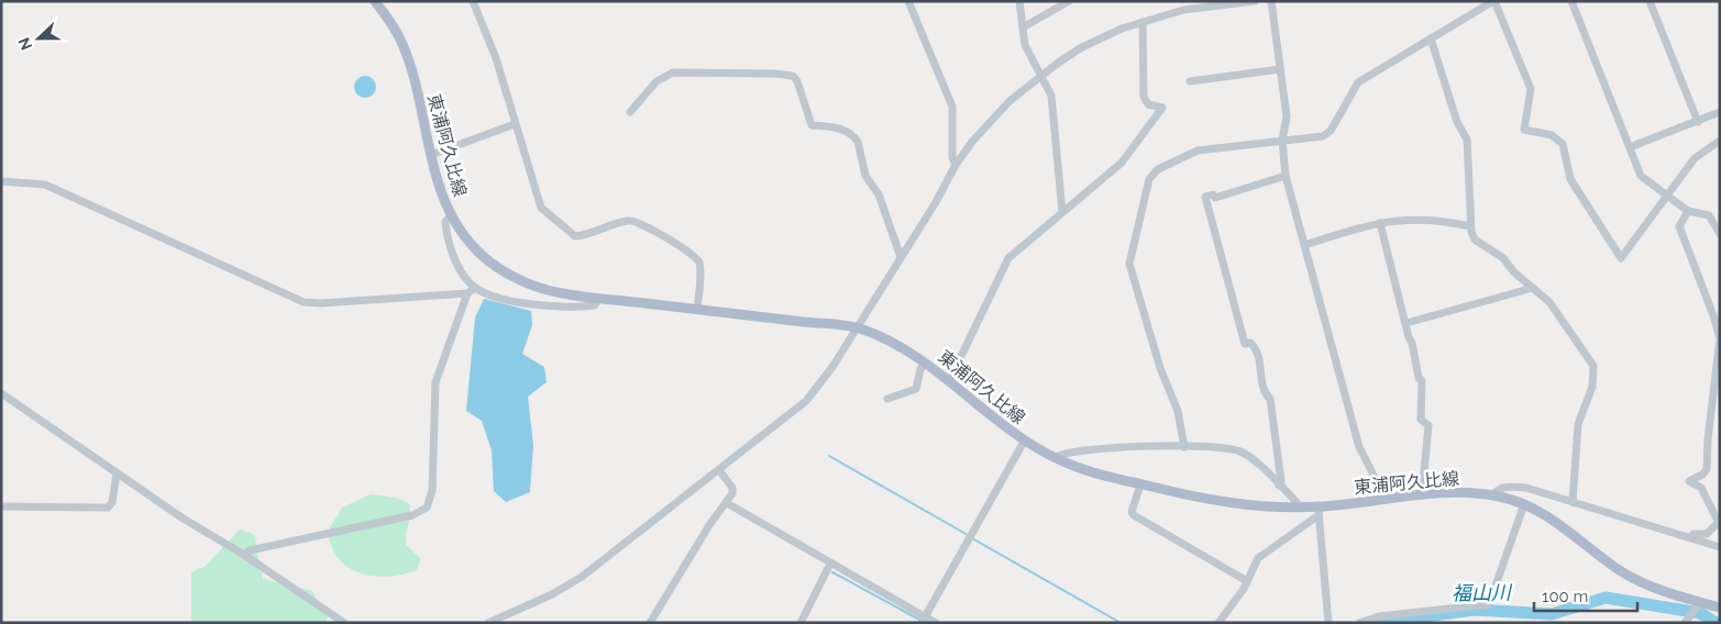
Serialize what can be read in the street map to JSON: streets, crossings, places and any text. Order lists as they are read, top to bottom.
{
  "streets": {
    "main road": ["東浦阿久比線"]
  },
  "water": ["福山川"],
  "scale_bar": "100 m",
  "north": "left"
}
